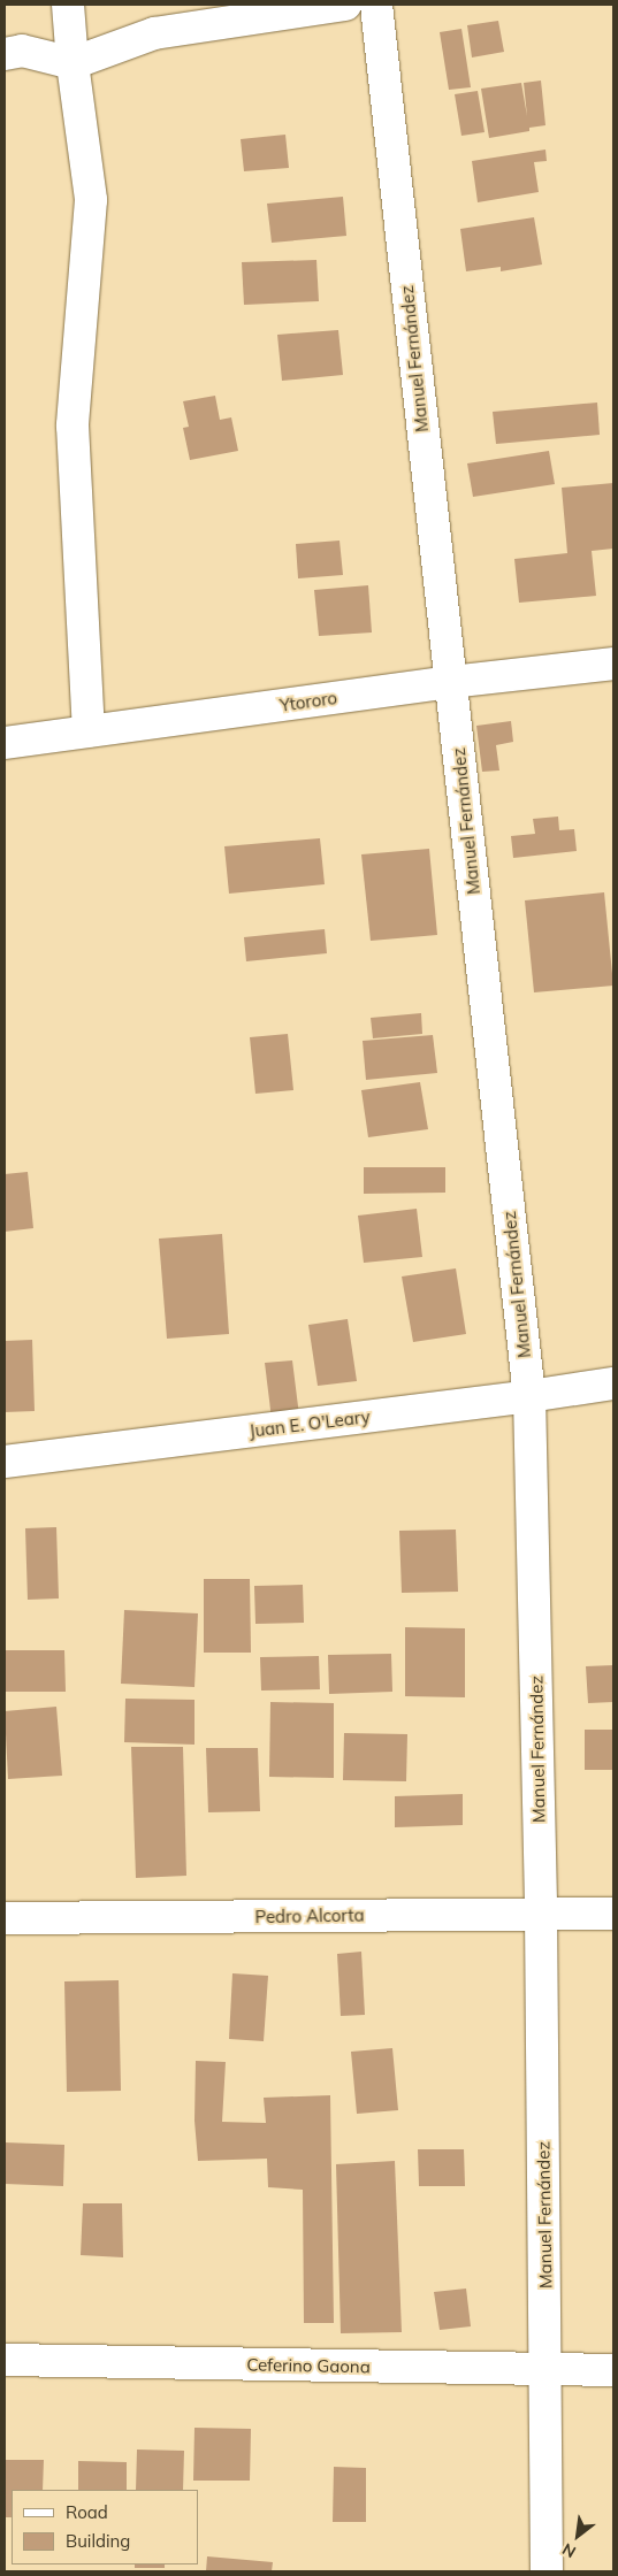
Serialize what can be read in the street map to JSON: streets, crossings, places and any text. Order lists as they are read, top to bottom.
{
  "streets": {
    "street": [
      "Manuel Fernández",
      "Ytororo",
      "Juan E. O'Leary",
      "Pedro Alcorta",
      "Ceferino Gaona"
    ]
  },
  "crossings": [
    ["Manuel Fernández", "Ytororo"],
    ["Manuel Fernández", "Juan E. O'Leary"],
    ["Manuel Fernández", "Pedro Alcorta"],
    ["Manuel Fernández", "Ceferino Gaona"]
  ],
  "legend": ["Road", "Building"],
  "north": "bottom left"
}
